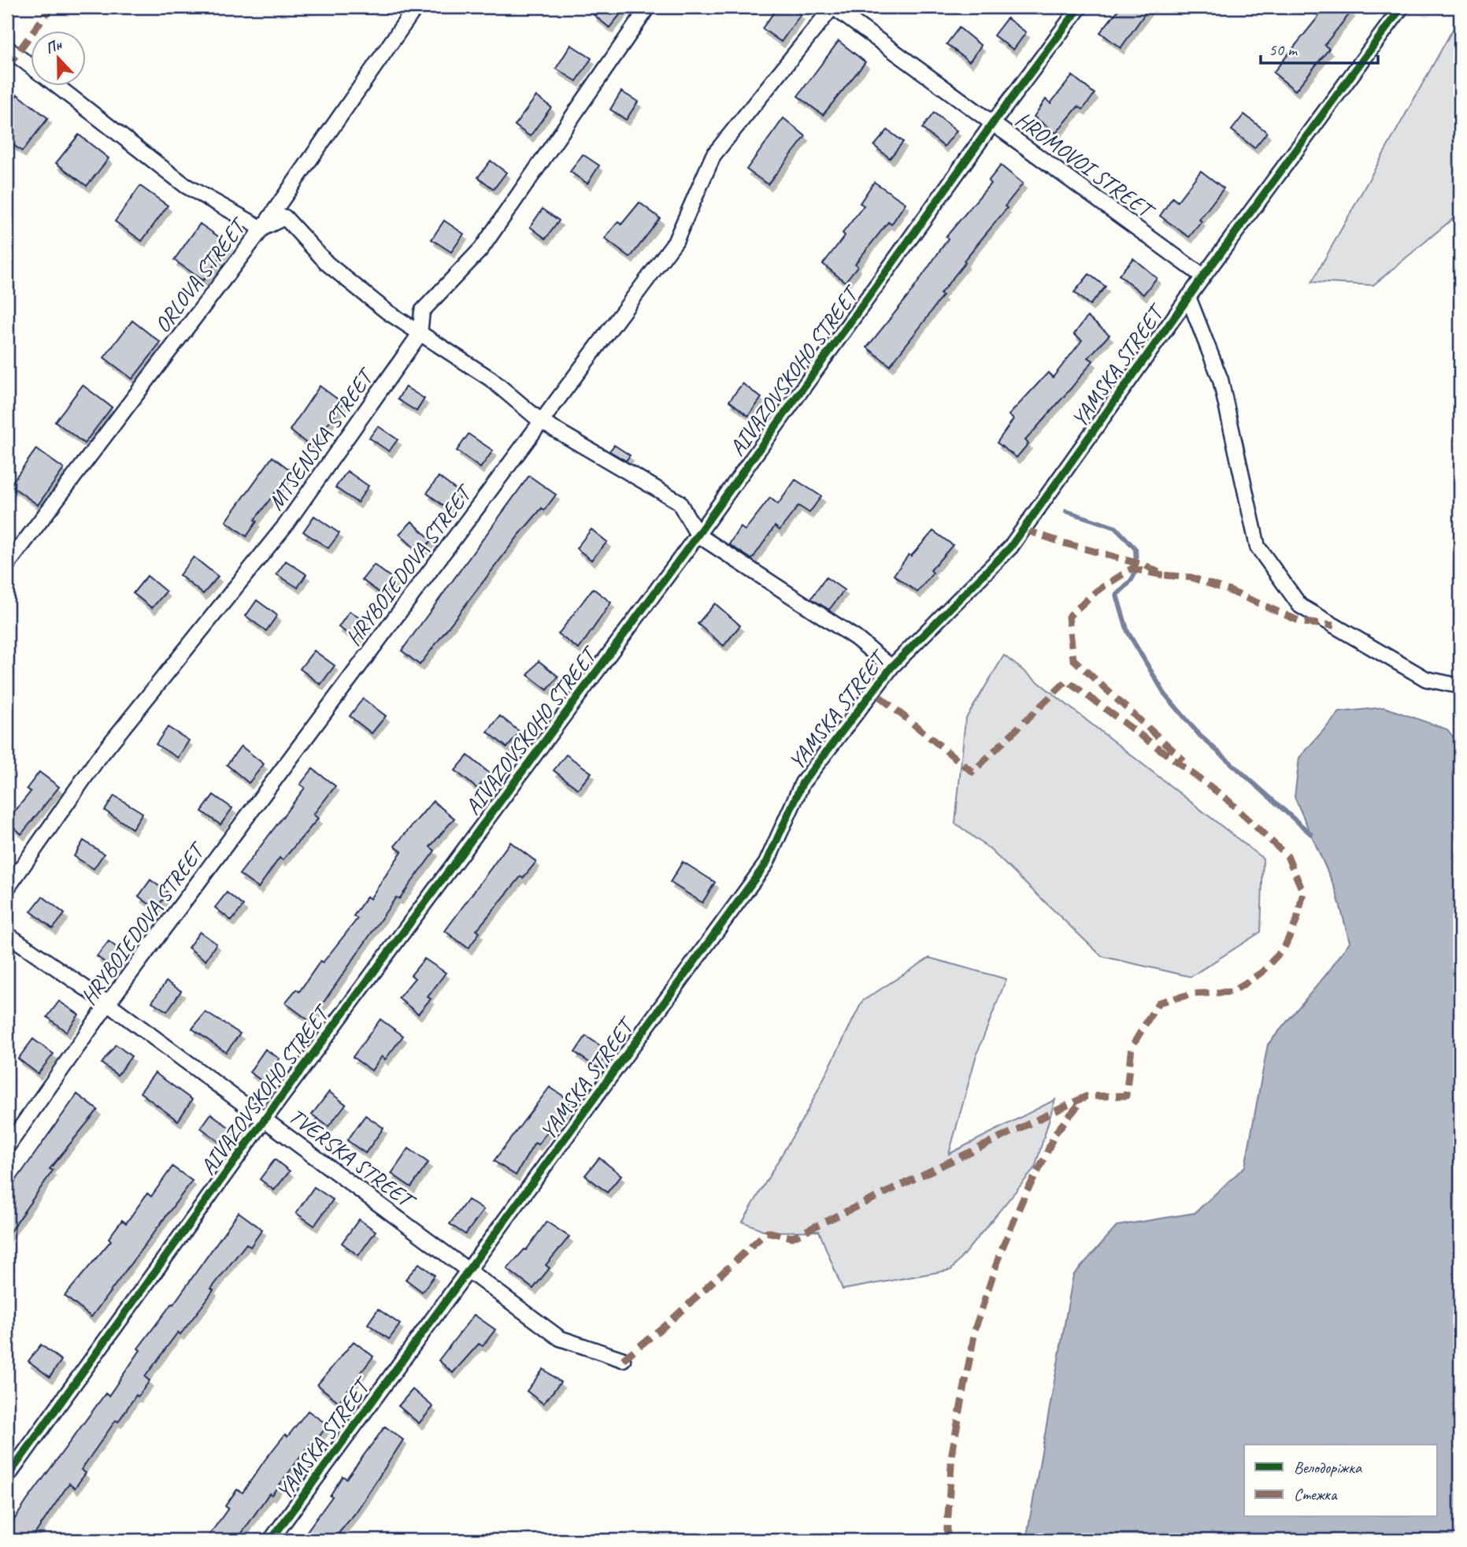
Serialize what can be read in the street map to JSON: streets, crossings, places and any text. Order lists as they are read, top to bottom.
{
  "streets": {
    "street": [
      "HROMOVOI STREET",
      "ORLOVA STREET",
      "YAMSKA STREET",
      "AIVAZOVSKOHO STREET",
      "MTSENSKA STREET",
      "HRYBOIEDOVA STREET",
      "TVERSKA STREET"
    ]
  },
  "crossings": [
    ["HROMOVOI STREET", "YAMSKA STREET"],
    ["HROMOVOI STREET", "AIVAZOVSKOHO STREET"],
    ["HROMOVOI STREET", "HRYBOIEDOVA STREET"],
    ["YAMSKA STREET", "TVERSKA STREET"],
    ["AIVAZOVSKOHO STREET", "TVERSKA STREET"],
    ["HRYBOIEDOVA STREET", "TVERSKA STREET"]
  ],
  "legend": ["Велодоріжка", "Стежка"],
  "scale_bar": "50 m",
  "north": "top"
}
